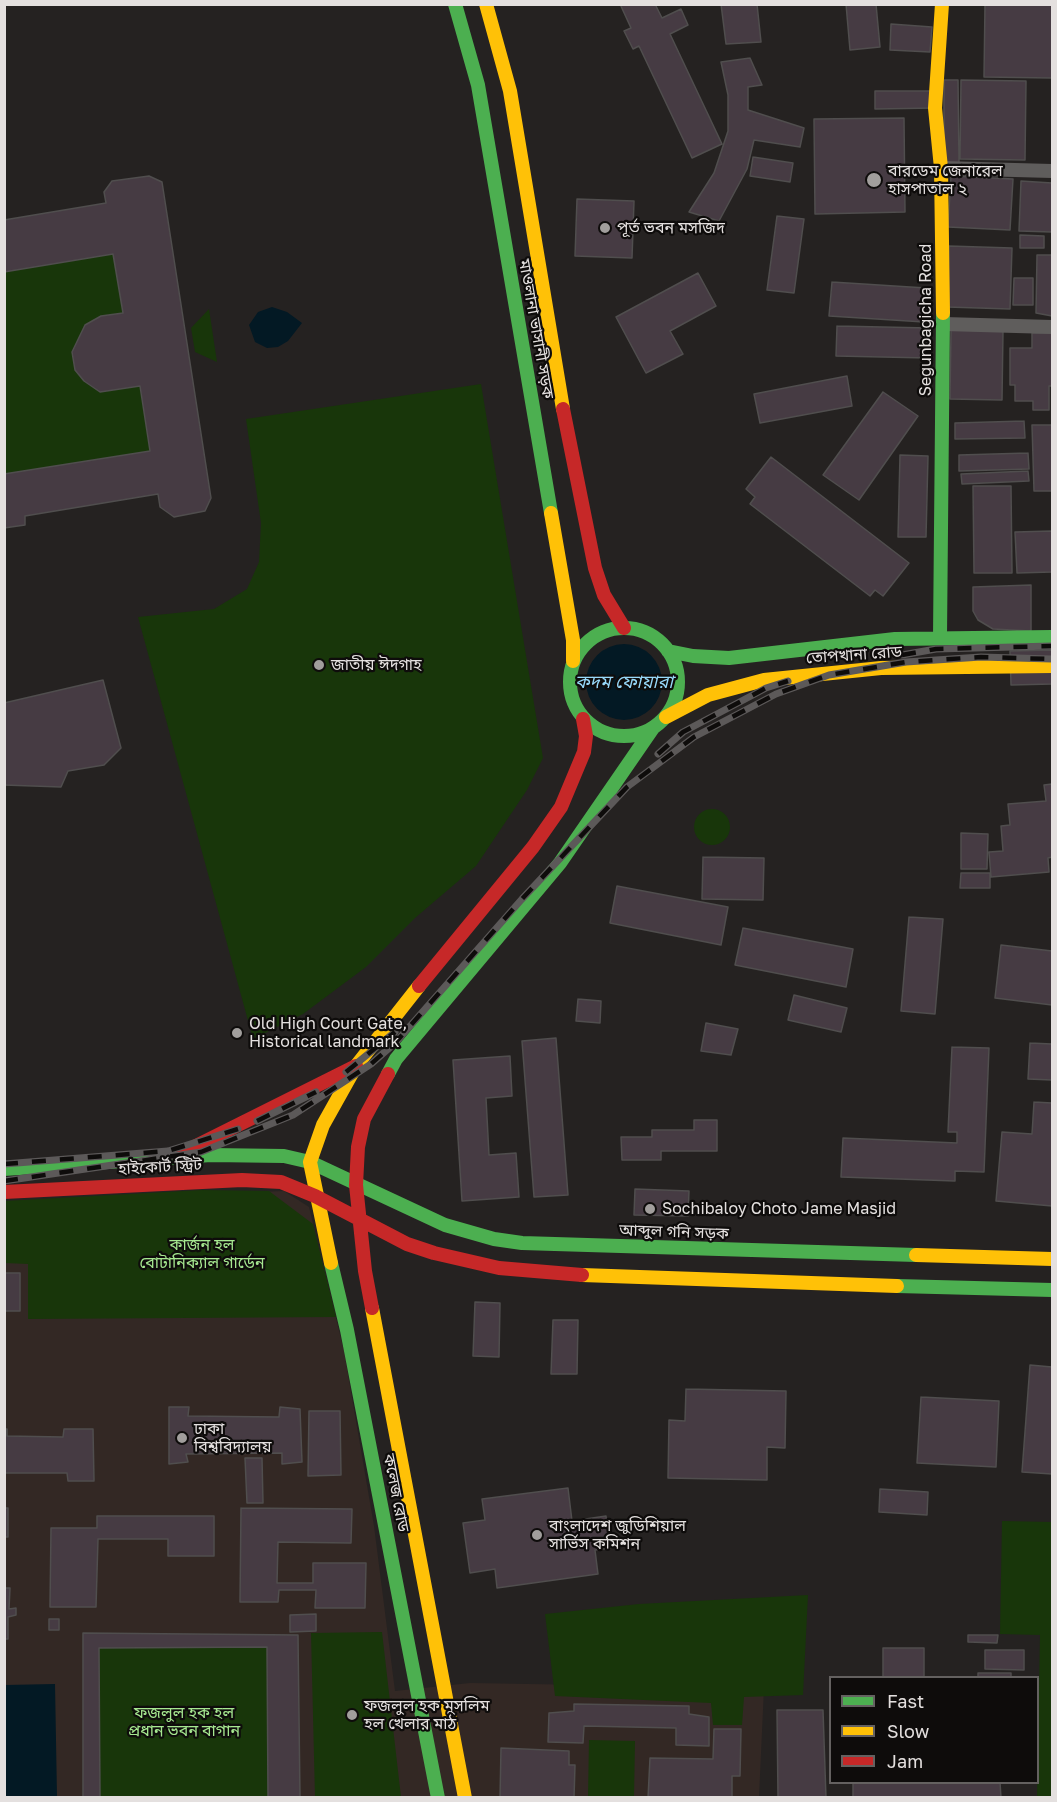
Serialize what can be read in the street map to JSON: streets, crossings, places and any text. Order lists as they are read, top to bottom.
{
  "streets": {
    "main road": [
      "Segunbagicha Road",
      "মাওলানা ভাসানী সড়ক",
      "তোপখানা রোড",
      "হাইকোর্ট স্ট্রিট",
      "আব্দুল গনি সড়ক",
      "কলেজ রোড"
    ]
  },
  "crossings": [
    ["Segunbagicha Road", "তোপখানা রোড"],
    ["মাওলানা ভাসানী সড়ক", "তোপখানা রোড"],
    ["মাওলানা ভাসানী সড়ক", "কলেজ রোড"],
    ["তোপখানা রোড", "কলেজ রোড"],
    ["হাইকোর্ট স্ট্রিট", "আব্দুল গনি সড়ক"],
    ["হাইকোর্ট স্ট্রিট", "কলেজ রোড"],
    ["আব্দুল গনি সড়ক", "কলেজ রোড"]
  ],
  "water": ["কদম ফোয়ারা"],
  "parks": ["কার্জন হল বোটানিক্যাল গার্ডেন", "ফজলুল হক হল প্রধান ভবন বাগান"],
  "places": [
    "বারডেম জেনারেল হাসপাতাল ২",
    "পূর্ত ভবন মসজিদ",
    "জাতীয় ঈদগাহ",
    "Old High Court Gate, Historical landmark",
    "Sochibaloy Choto Jame Masjid",
    "ঢাকা বিশ্ববিদ্যালয়",
    "বাংলাদেশ জুডিশিয়াল সার্ভিস কমিশন",
    "ফজলুল হক মুসলিম হল খেলার মাঠ"
  ],
  "legend": ["Fast", "Slow", "Jam"]
}
